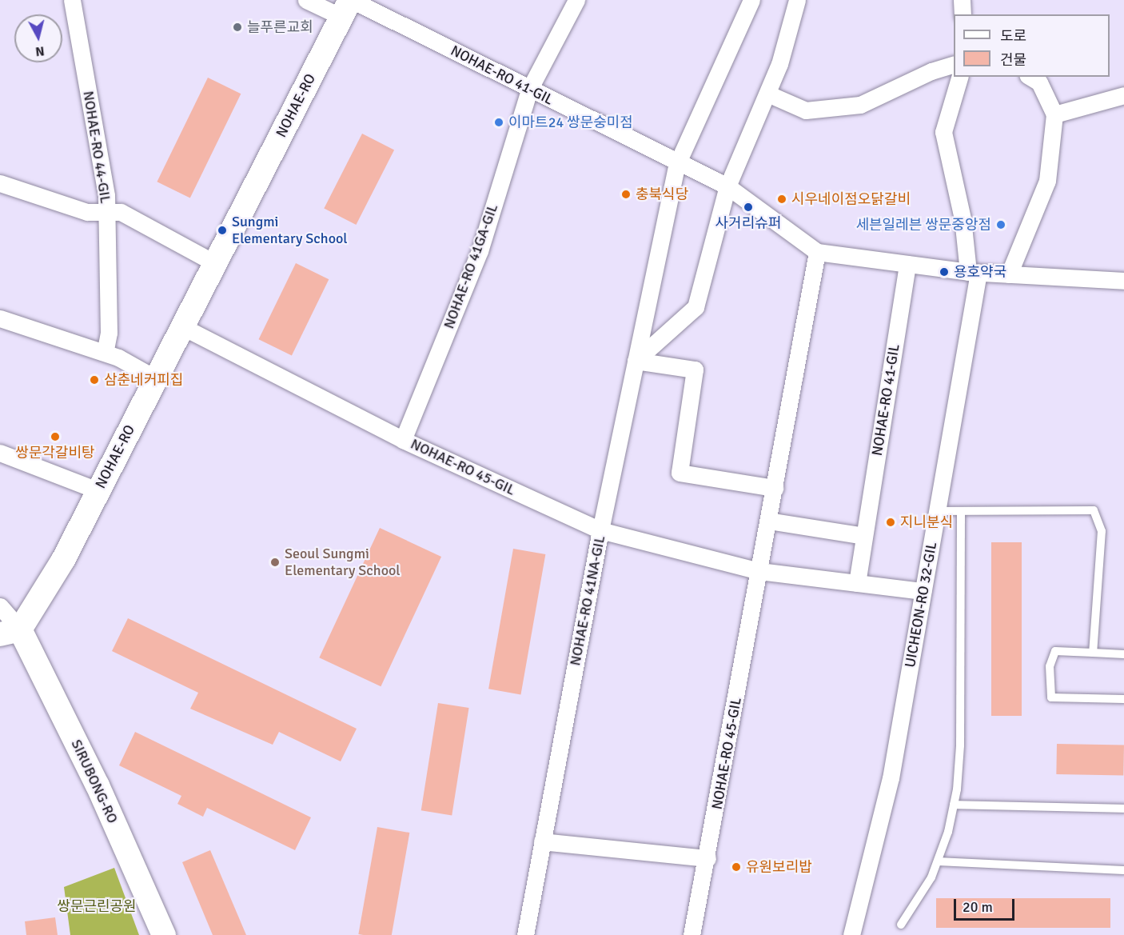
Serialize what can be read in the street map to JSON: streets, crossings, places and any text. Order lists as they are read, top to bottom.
{
  "streets": {
    "main road": ["NOHAE-RO", "SIRUBONG-RO"],
    "street": [
      "NOHAE-RO 41-GIL",
      "NOHAE-RO 44-GIL",
      "NOHAE-RO 41GA-GIL",
      "NOHAE-RO 45-GIL",
      "NOHAE-RO 41NA-GIL",
      "UICHEON-RO 32-GIL"
    ]
  },
  "crossings": [
    ["NOHAE-RO 41-GIL", "NOHAE-RO"],
    ["NOHAE-RO 41-GIL", "NOHAE-RO 41GA-GIL"],
    ["NOHAE-RO 41-GIL", "NOHAE-RO 45-GIL"],
    ["NOHAE-RO 41-GIL", "NOHAE-RO 41NA-GIL"],
    ["NOHAE-RO 41-GIL", "UICHEON-RO 32-GIL"],
    ["NOHAE-RO", "NOHAE-RO 45-GIL"],
    ["NOHAE-RO", "SIRUBONG-RO"],
    ["NOHAE-RO 41GA-GIL", "NOHAE-RO 45-GIL"],
    ["NOHAE-RO 45-GIL", "NOHAE-RO 41NA-GIL"],
    ["NOHAE-RO 45-GIL", "UICHEON-RO 32-GIL"]
  ],
  "parks": ["쌍문근린공원"],
  "places": [
    "늘푸른교회",
    "이마트24 쌍문숭미점",
    "충북식당",
    "시우네이점오닭갈비",
    "사거리슈퍼",
    "세븐일레븐 쌍문중앙점",
    "Sungmi Elementary School",
    "용호약국",
    "삼춘네커피집",
    "쌍문각갈비탕",
    "지니분식",
    "Seoul Sungmi Elementary School",
    "유원보리밥"
  ],
  "legend": ["도로", "건물"],
  "scale_bar": "20 m",
  "north": "bottom"
}
